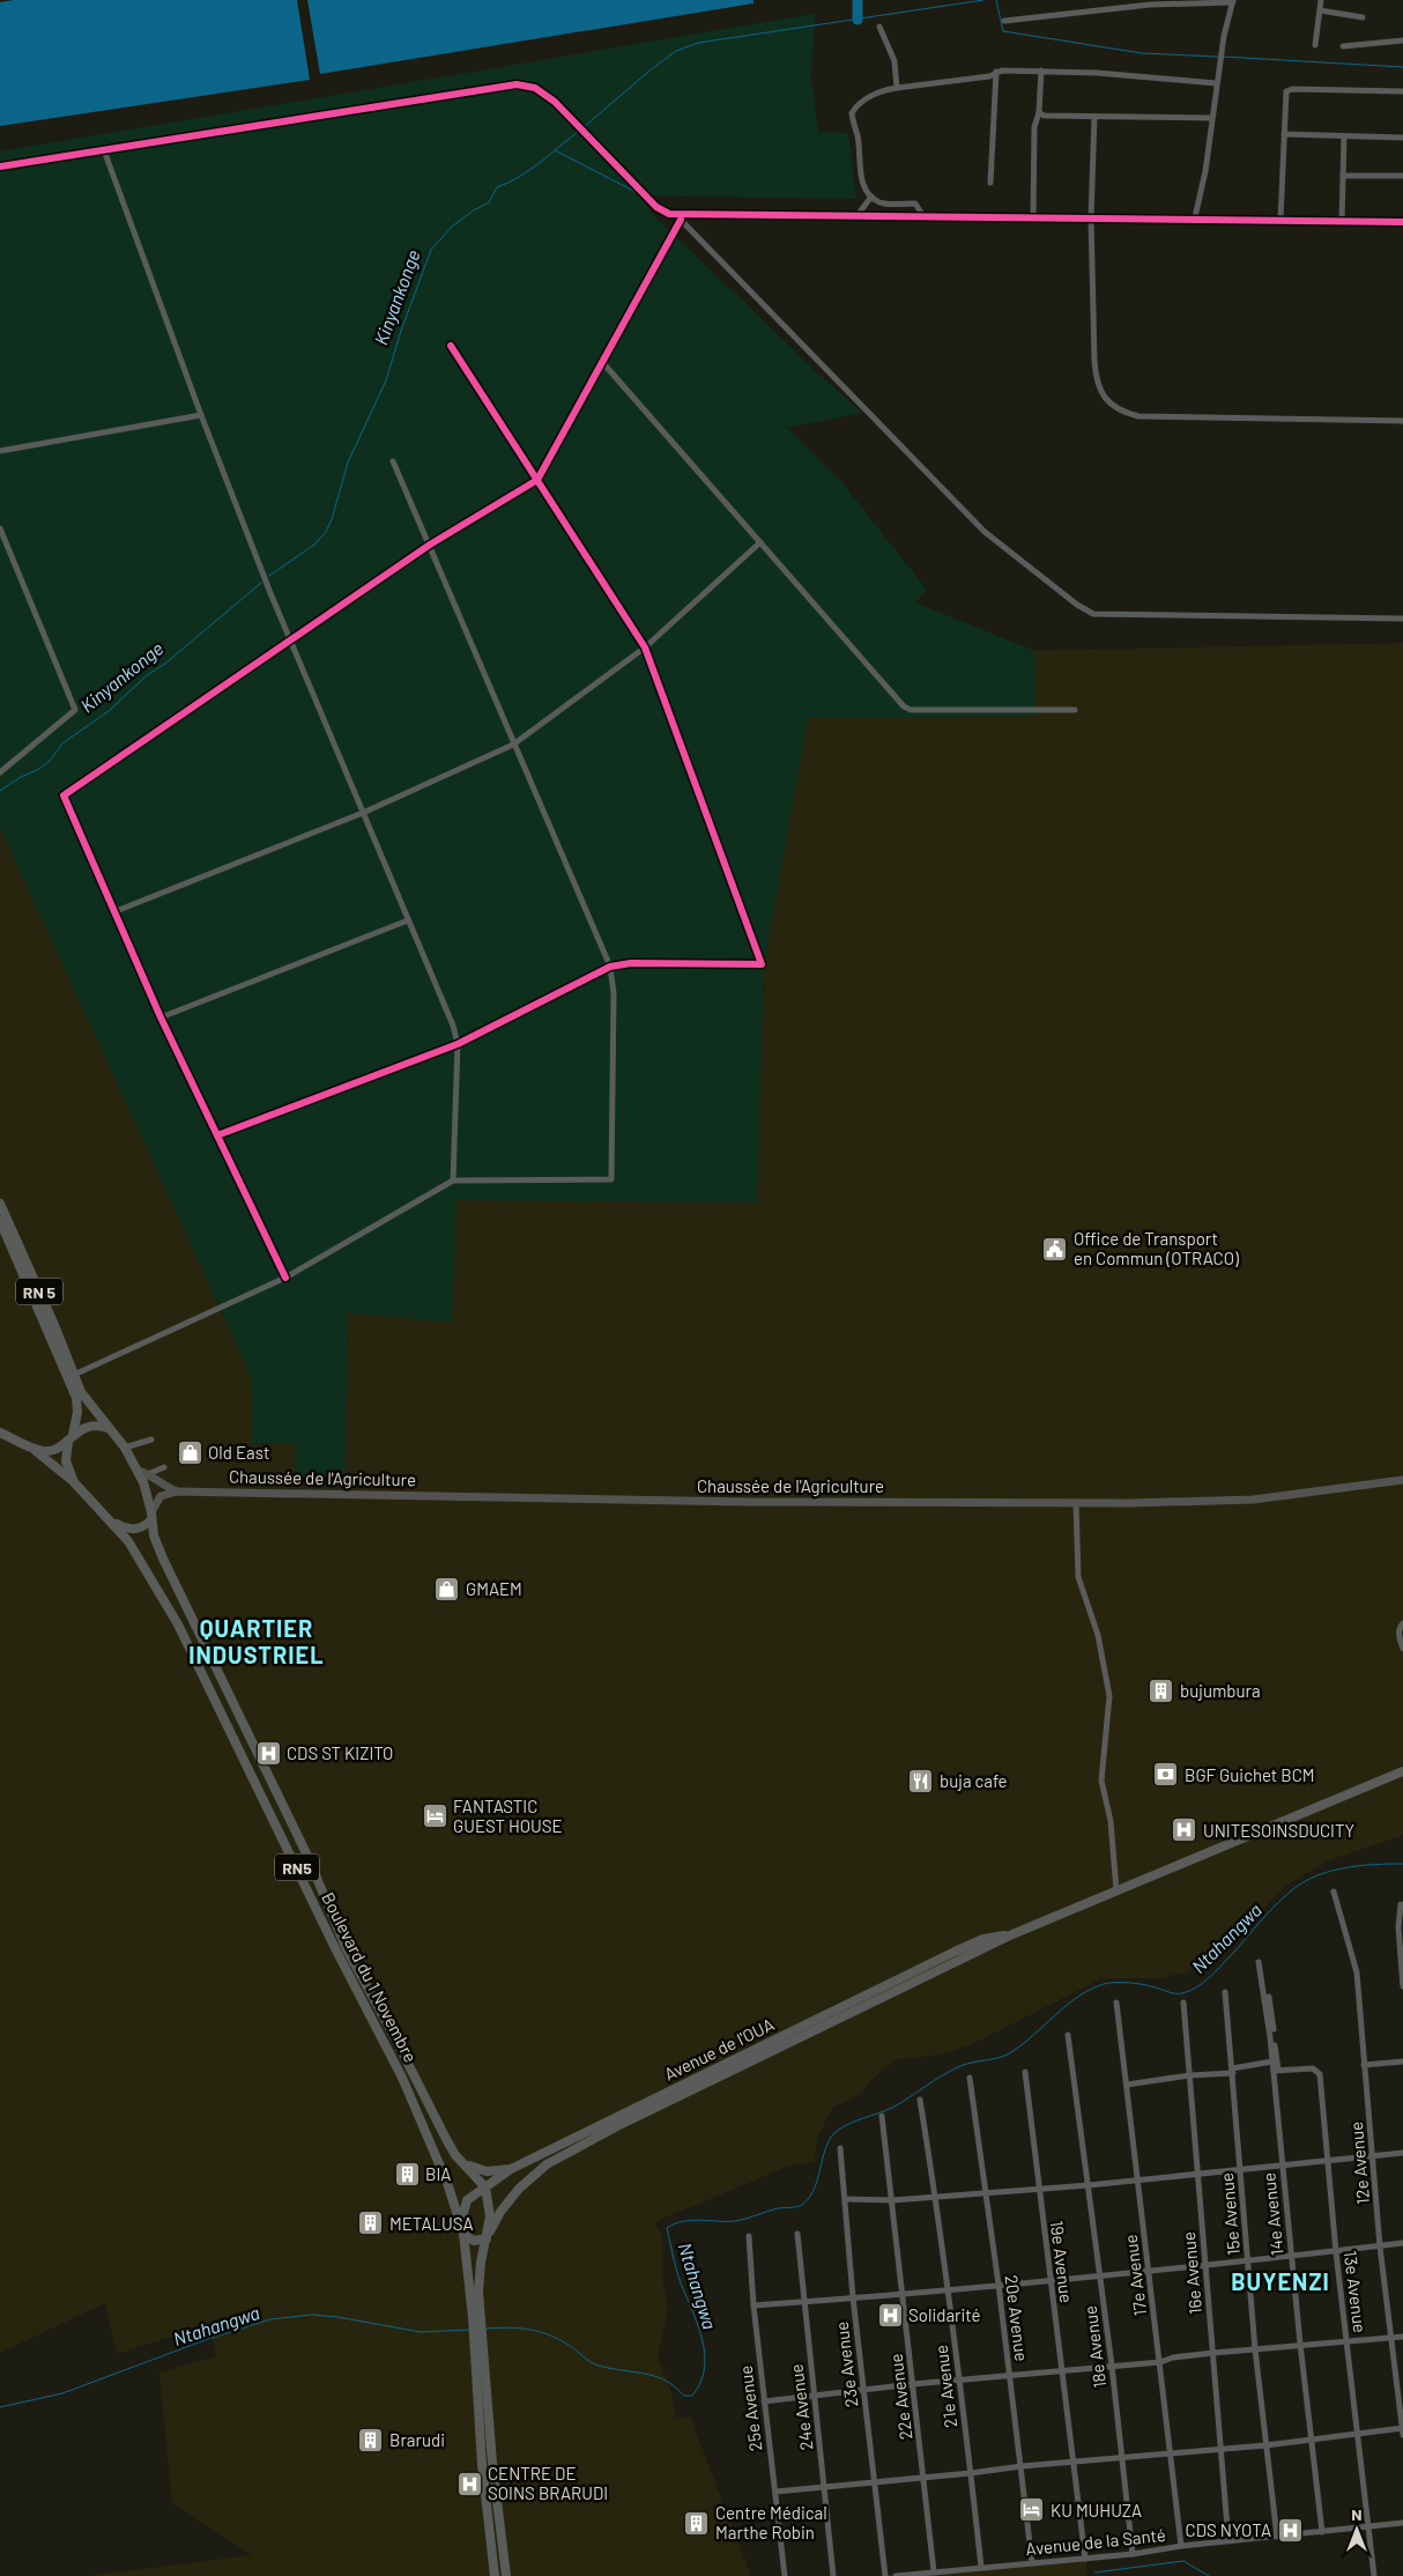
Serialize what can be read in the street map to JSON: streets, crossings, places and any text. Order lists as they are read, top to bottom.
{
  "streets": {
    "main road": [
      "RN 5",
      "RN5",
      "Boulevard du 1 Novembre",
      "Avenue de l'OUA"
    ],
    "street": [
      "Chaussée de l'Agriculture",
      "12e Avenue",
      "15e Avenue",
      "14e Avenue",
      "19e Avenue",
      "16e Avenue",
      "17e Avenue",
      "13e Avenue",
      "20e Avenue",
      "18e Avenue",
      "23e Avenue",
      "21e Avenue",
      "22e Avenue",
      "24e Avenue",
      "25e Avenue",
      "Avenue de la Santé"
    ]
  },
  "crossings": [
    ["RN 5", "RN5"],
    ["Chaussée de l'Agriculture", "Boulevard du 1 Novembre"],
    ["RN5", "Boulevard du 1 Novembre"],
    ["Boulevard du 1 Novembre", "Avenue de l'OUA"],
    ["15e Avenue", "Avenue de la Santé"],
    ["14e Avenue", "13e Avenue"],
    ["14e Avenue", "Avenue de la Santé"],
    ["19e Avenue", "Avenue de la Santé"],
    ["16e Avenue", "Avenue de la Santé"],
    ["17e Avenue", "Avenue de la Santé"],
    ["13e Avenue", "Avenue de la Santé"],
    ["20e Avenue", "Avenue de la Santé"],
    ["18e Avenue", "Avenue de la Santé"],
    ["21e Avenue", "Avenue de la Santé"],
    ["22e Avenue", "Avenue de la Santé"]
  ],
  "districts": ["QUARTIER INDUSTRIEL", "BUYENZI"],
  "water": ["Kinyankonge", "Ntahangwa"],
  "places": {
    "public building": ["Office de Transport en Commun (OTRACO)"],
    "shop": ["Old East", "GMAEM"],
    "building": [
      "bujumbura",
      "BIA",
      "METALUSA",
      "Brarudi",
      "Centre Médical Marthe Robin"
    ],
    "hospital": [
      "CDS ST KIZITO",
      "UNITESOINSDUCITY",
      "Solidarité",
      "CENTRE DE SOINS BRARUDI",
      "CDS NYOTA"
    ],
    "bank": ["BGF Guichet BCM"],
    "restaurant": ["buja cafe"],
    "hotel": ["FANTASTIC GUEST HOUSE", "KU MUHUZA"]
  },
  "north": "top"
}
